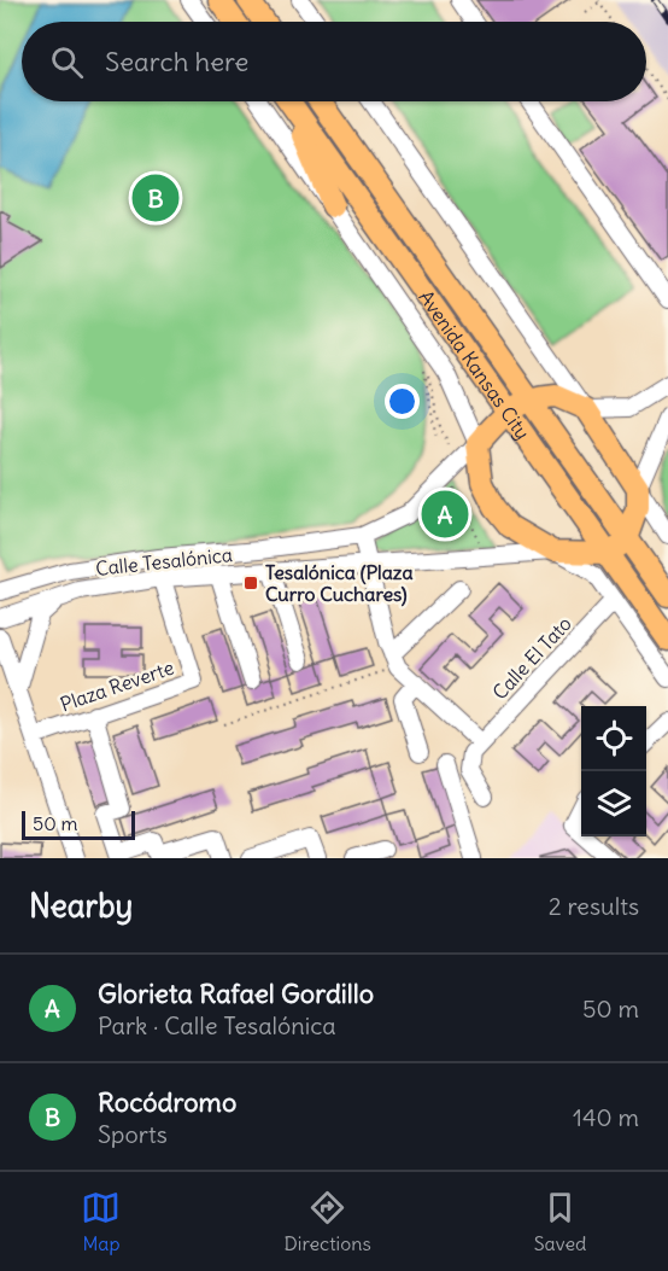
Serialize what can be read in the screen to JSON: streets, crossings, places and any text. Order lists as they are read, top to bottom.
{
  "streets": {
    "main road": ["Avenida Kansas City"],
    "street": ["Calle Tesalónica", "Calle El Tato", "Plaza Reverte"]
  },
  "crossings": [
    ["Avenida Kansas City", "Calle Tesalónica"],
    ["Calle Tesalónica", "Plaza Reverte"]
  ],
  "places": {
    "transit": ["Tesalónica (Plaza Curro Cuchares)"]
  },
  "scale_bar": "50 m",
  "page": {
    "search": "Search here",
    "pins": ["B", "A"],
    "scale": "50 m",
    "heading": ["Nearby", "2 results"],
    "list": [
      {
        "mark": "A",
        "name": "Glorieta Rafael Gordillo",
        "note": "Park · Calle Tesalónica",
        "value": "50 m"
      },
      {
        "mark": "B",
        "name": "Rocódromo",
        "note": "Sports",
        "value": "140 m"
      }
    ],
    "nav": ["Map", "Directions", "Saved"]
  }
}
